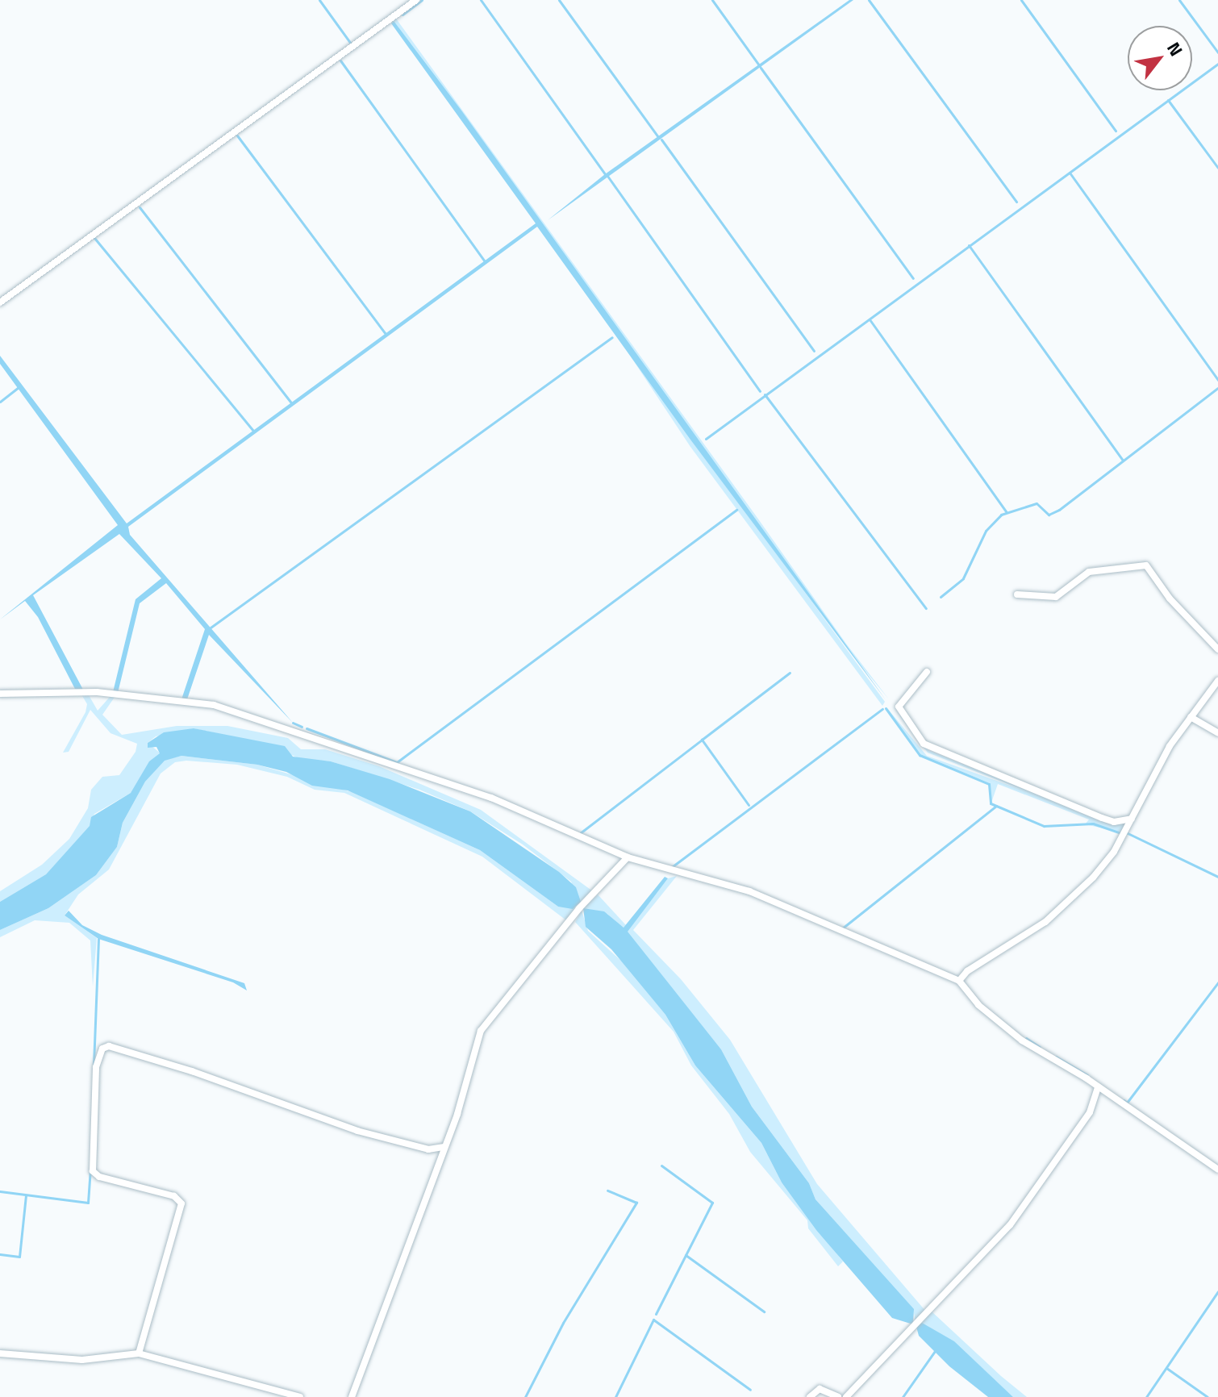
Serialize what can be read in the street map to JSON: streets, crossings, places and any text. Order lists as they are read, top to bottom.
{
  "north": "top right"
}
